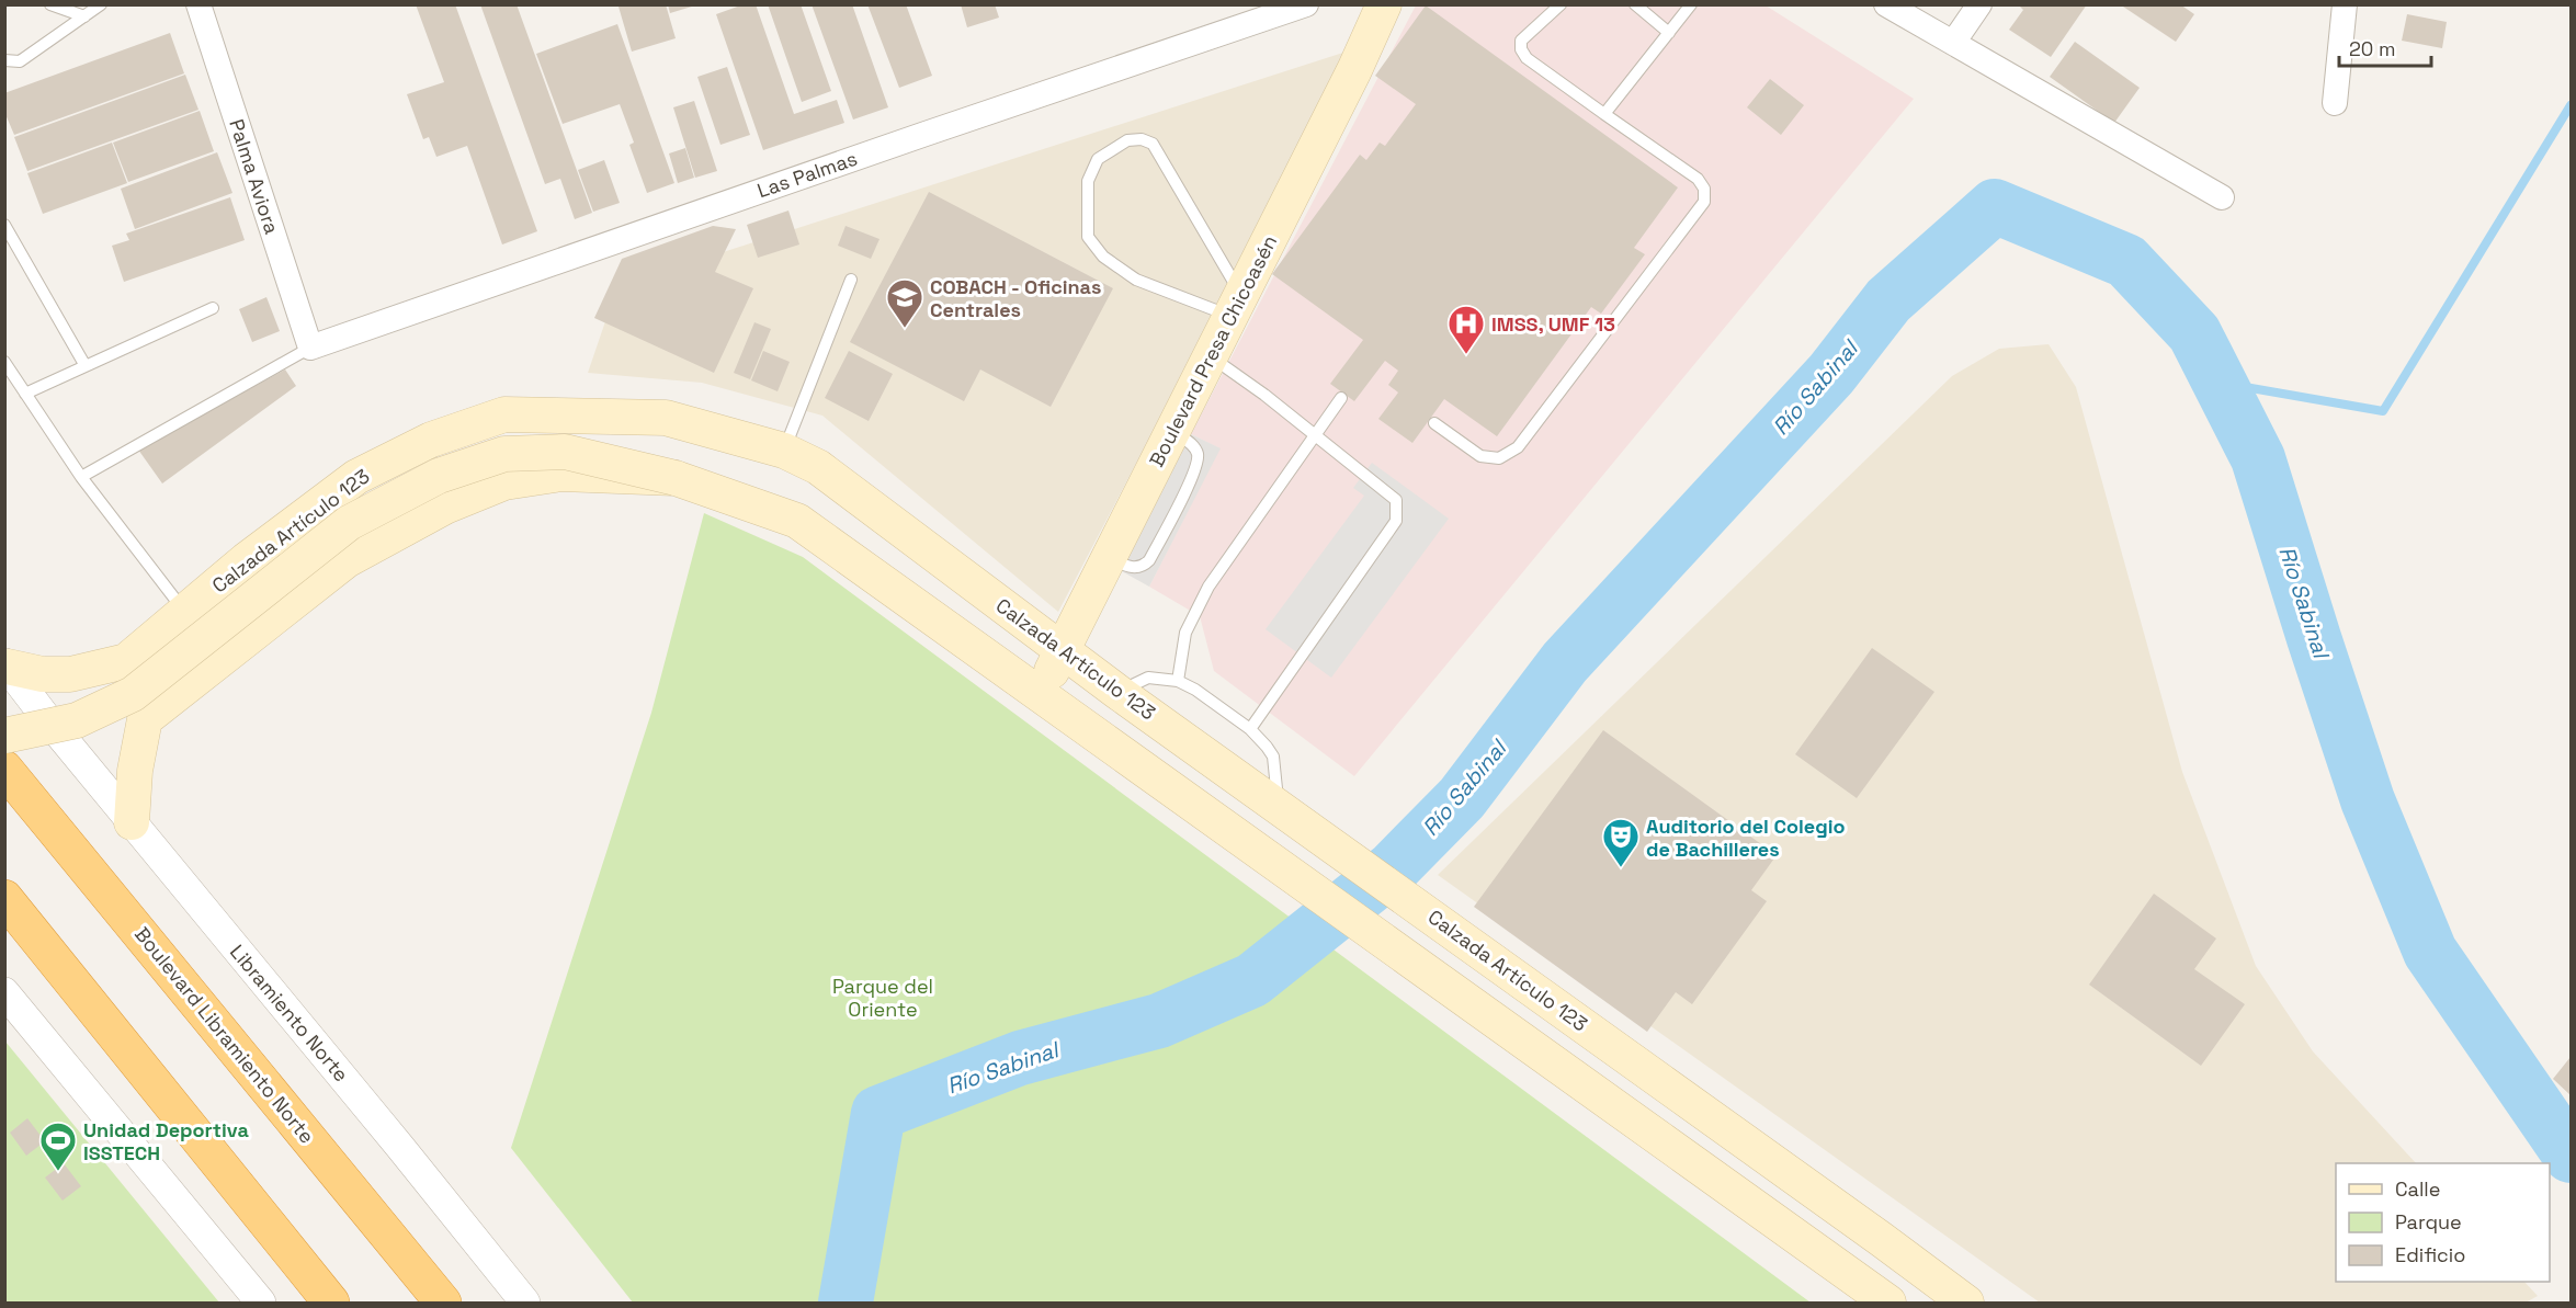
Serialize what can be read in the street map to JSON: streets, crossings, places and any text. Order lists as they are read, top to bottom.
{
  "streets": {
    "highway": ["Boulevard Libramiento Norte"],
    "main road": ["Boulevard Presa Chicoasén", "Calzada Artículo 123"],
    "street": ["Las Palmas", "Palma Aviora", "Libramiento Norte"]
  },
  "crossings": [
    ["Las Palmas", "Palma Aviora"],
    ["Boulevard Presa Chicoasén", "Calzada Artículo 123"],
    ["Calzada Artículo 123", "Libramiento Norte"]
  ],
  "water": ["Río Sabinal"],
  "parks": ["Parque del Oriente"],
  "places": {
    "school or university": ["COBACH - Oficinas Centrales"],
    "hospital": ["IMSS, UMF 13"],
    "theatre": ["Auditorio del Colegio de Bachilleres"],
    "sports": ["Unidad Deportiva ISSTECH"]
  },
  "legend": ["Calle", "Parque", "Edificio"],
  "scale_bar": "20 m"
}
